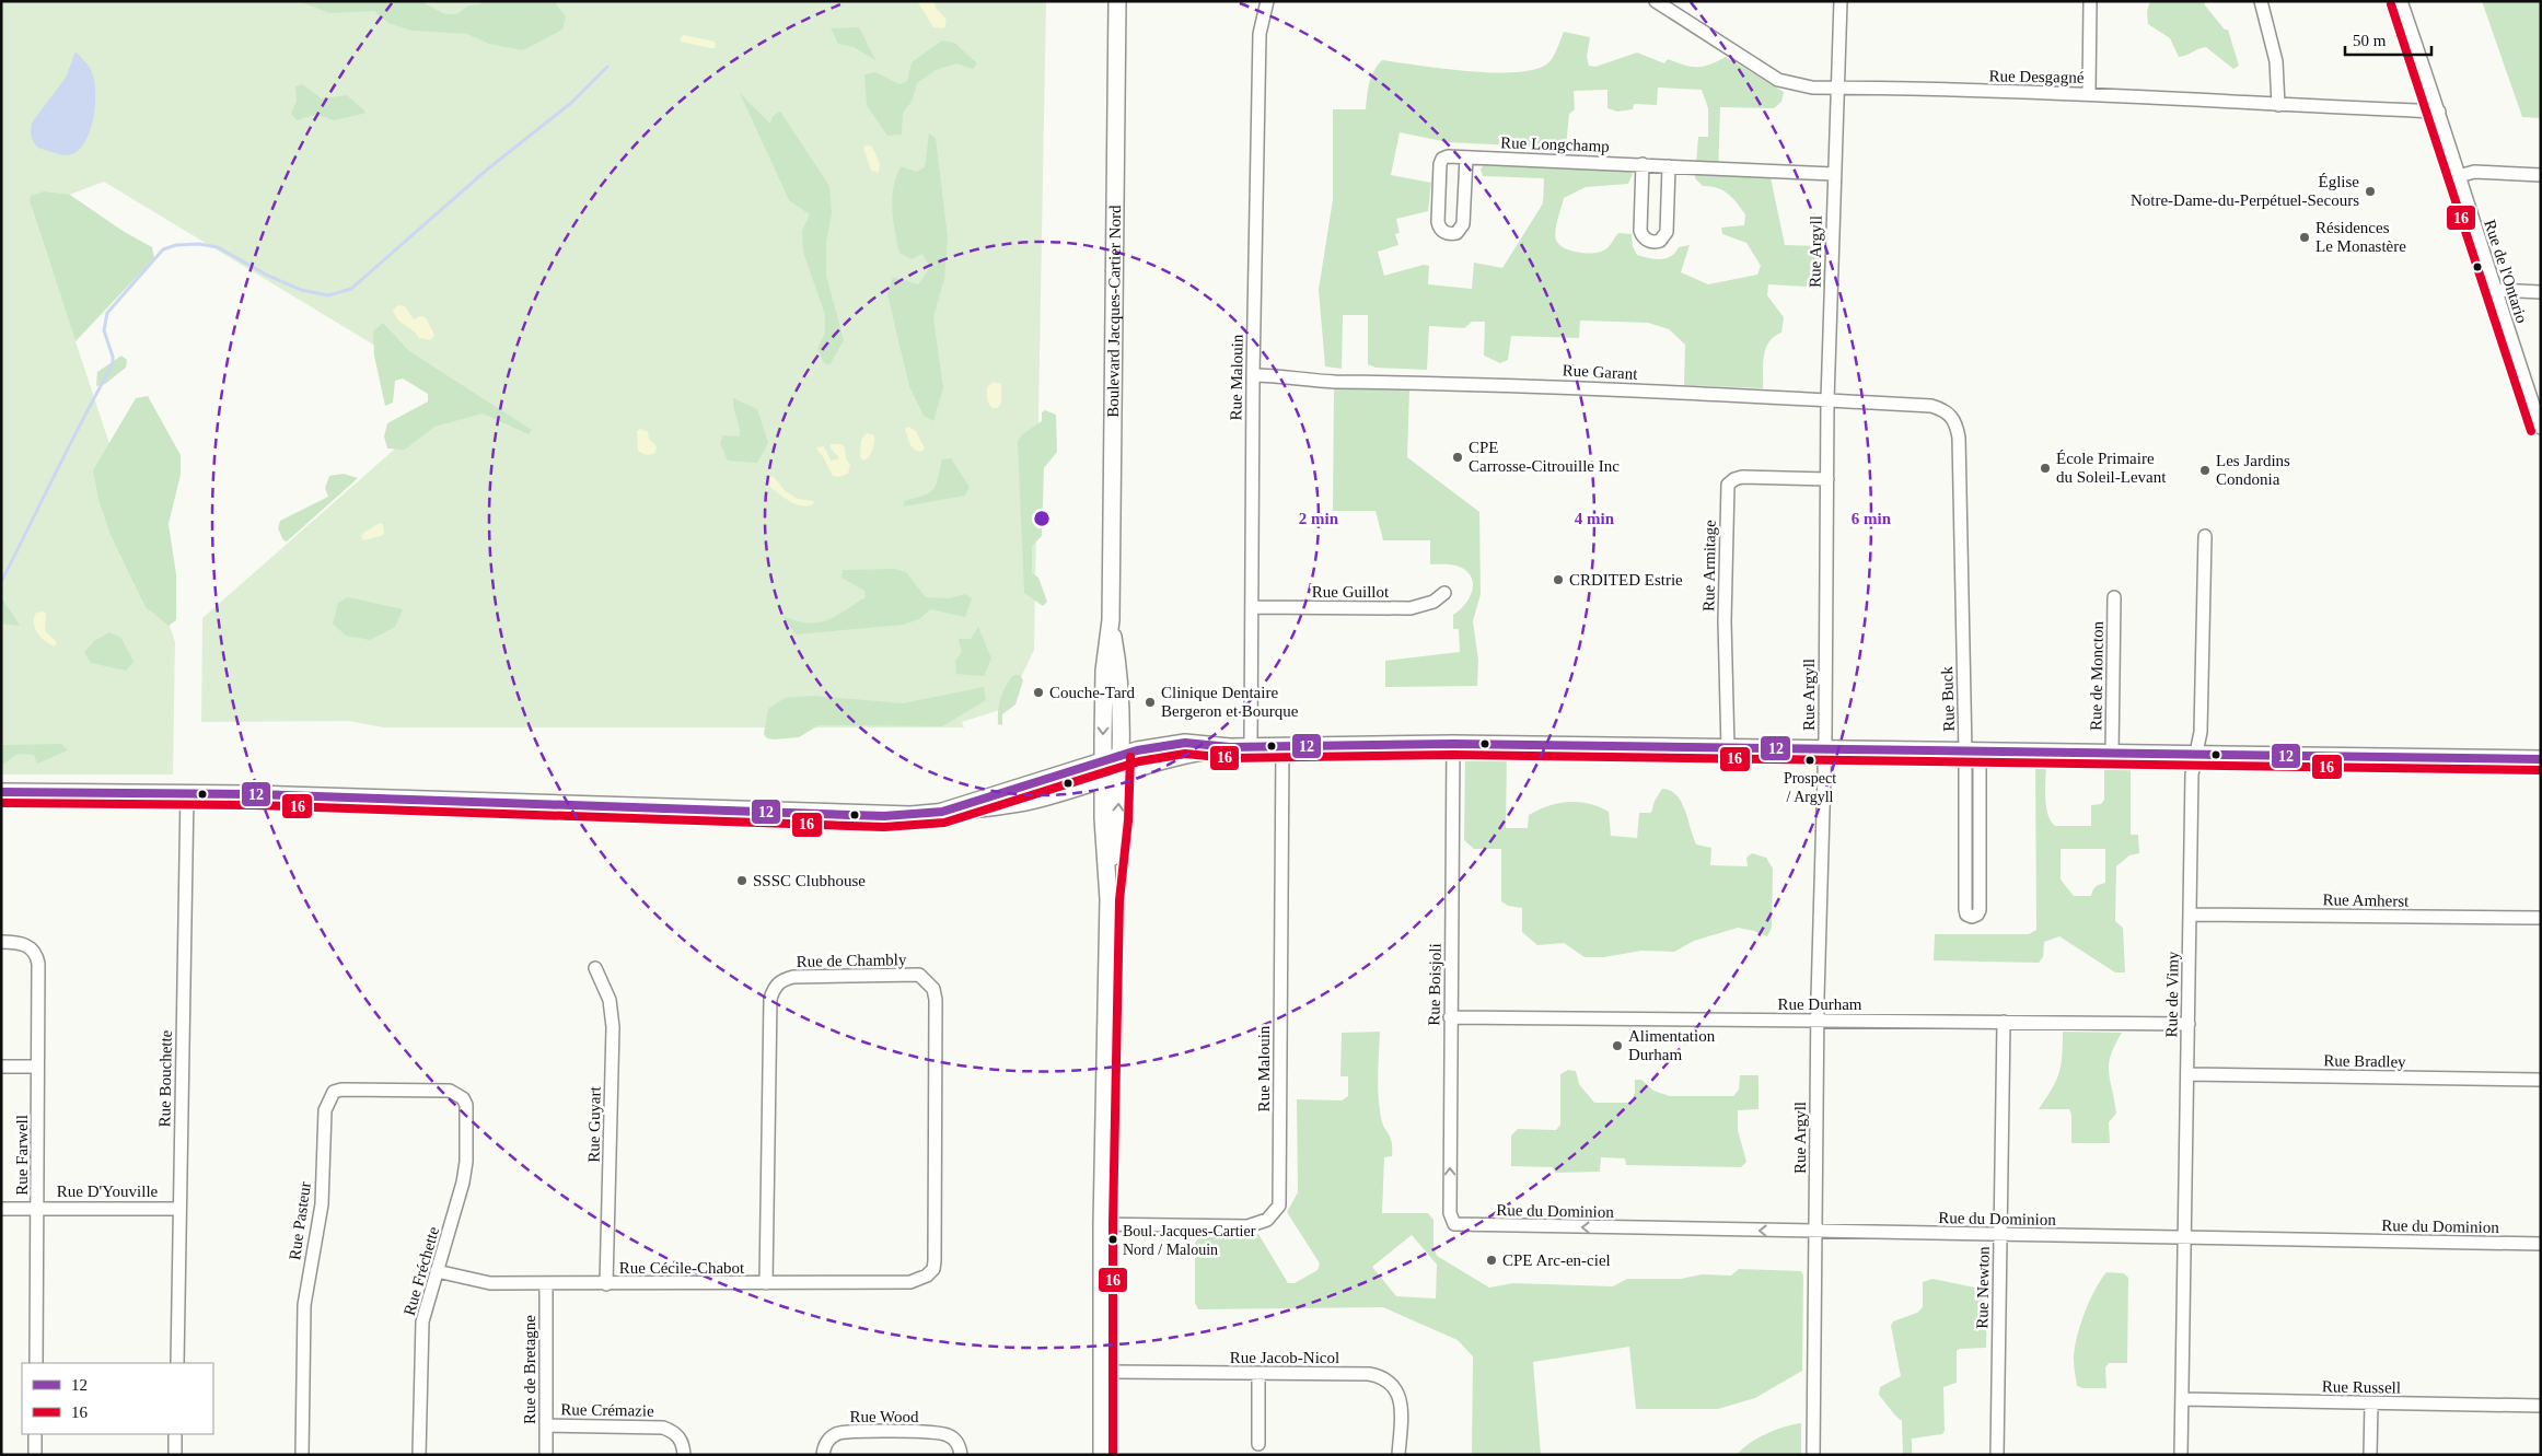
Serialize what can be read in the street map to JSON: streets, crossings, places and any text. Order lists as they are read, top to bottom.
{
  "streets": {
    "street": [
      "Rue Desgagné",
      "Rue Longchamp",
      "Rue Argyll",
      "Rue de l'Ontario",
      "Boulevard Jacques-Cartier Nord",
      "Rue Garant",
      "Rue Malouin",
      "Rue Armitage",
      "Rue Guillot",
      "Rue de Moncton",
      "Rue Buck",
      "Rue Amherst",
      "Rue de Chambly",
      "Rue Boisjoli",
      "Rue de Vimy",
      "Rue Durham",
      "Rue Bradley",
      "Rue Bouchette",
      "Rue Guyart",
      "Rue Farwell",
      "Rue D'Youville",
      "Rue du Dominion",
      "Rue Pasteur",
      "Rue Cécile-Chabot",
      "Rue Fréchette",
      "Rue Newton",
      "Rue Jacob-Nicol",
      "Rue de Bretagne",
      "Rue Russell",
      "Rue Crémazie",
      "Rue Wood"
    ]
  },
  "crossings": [
    ["Rue Desgagné", "Rue Argyll"],
    ["Rue Desgagné", "Rue de l'Ontario"],
    ["Rue Longchamp", "Rue Argyll"],
    ["Rue Argyll", "Rue Garant"],
    ["Rue Argyll", "Rue Armitage"],
    ["Rue Argyll", "Rue Durham"],
    ["Rue Argyll", "Rue du Dominion"],
    ["Boulevard Jacques-Cartier Nord", "Rue Malouin"],
    ["Boulevard Jacques-Cartier Nord", "Rue Jacob-Nicol"],
    ["Rue Garant", "Rue Malouin"],
    ["Rue Garant", "Rue Buck"],
    ["Rue Malouin", "Rue Guillot"],
    ["Rue Amherst", "Rue de Vimy"],
    ["Rue de Chambly", "Rue Cécile-Chabot"],
    ["Rue Boisjoli", "Rue Durham"],
    ["Rue Boisjoli", "Rue du Dominion"],
    ["Rue de Vimy", "Rue Durham"],
    ["Rue de Vimy", "Rue Bradley"],
    ["Rue de Vimy", "Rue du Dominion"],
    ["Rue de Vimy", "Rue Russell"],
    ["Rue Durham", "Rue Newton"],
    ["Rue Bouchette", "Rue D'Youville"],
    ["Rue Guyart", "Rue Cécile-Chabot"],
    ["Rue Farwell", "Rue D'Youville"],
    ["Rue du Dominion", "Rue Newton"],
    ["Rue Pasteur", "Rue Fréchette"],
    ["Rue Cécile-Chabot", "Rue Fréchette"],
    ["Rue Cécile-Chabot", "Rue de Bretagne"],
    ["Rue de Bretagne", "Rue Crémazie"]
  ],
  "one_way": ["Rue Boisjoli"],
  "places": [
    "Église Notre-Dame-du-Perpétuel-Secours",
    "Résidences Le Monastère",
    "CPE Carrosse-Citrouille Inc",
    "École Primaire du Soleil-Levant",
    "Les Jardins Condonia",
    "CRDITED Estrie",
    "Couche-Tard",
    "Clinique Dentaire Bergeron et Bourque",
    "Prospect / Argyll",
    "SSSC Clubhouse",
    "Alimentation Durham",
    "Boul. Jacques-Cartier Nord / Malouin",
    "CPE Arc-en-ciel"
  ],
  "lines": ["transit line 16", "transit line 12"],
  "legend": ["12", "16"],
  "scale_bar": "50 m",
  "rings": ["2 min", "4 min", "6 min"]
}
